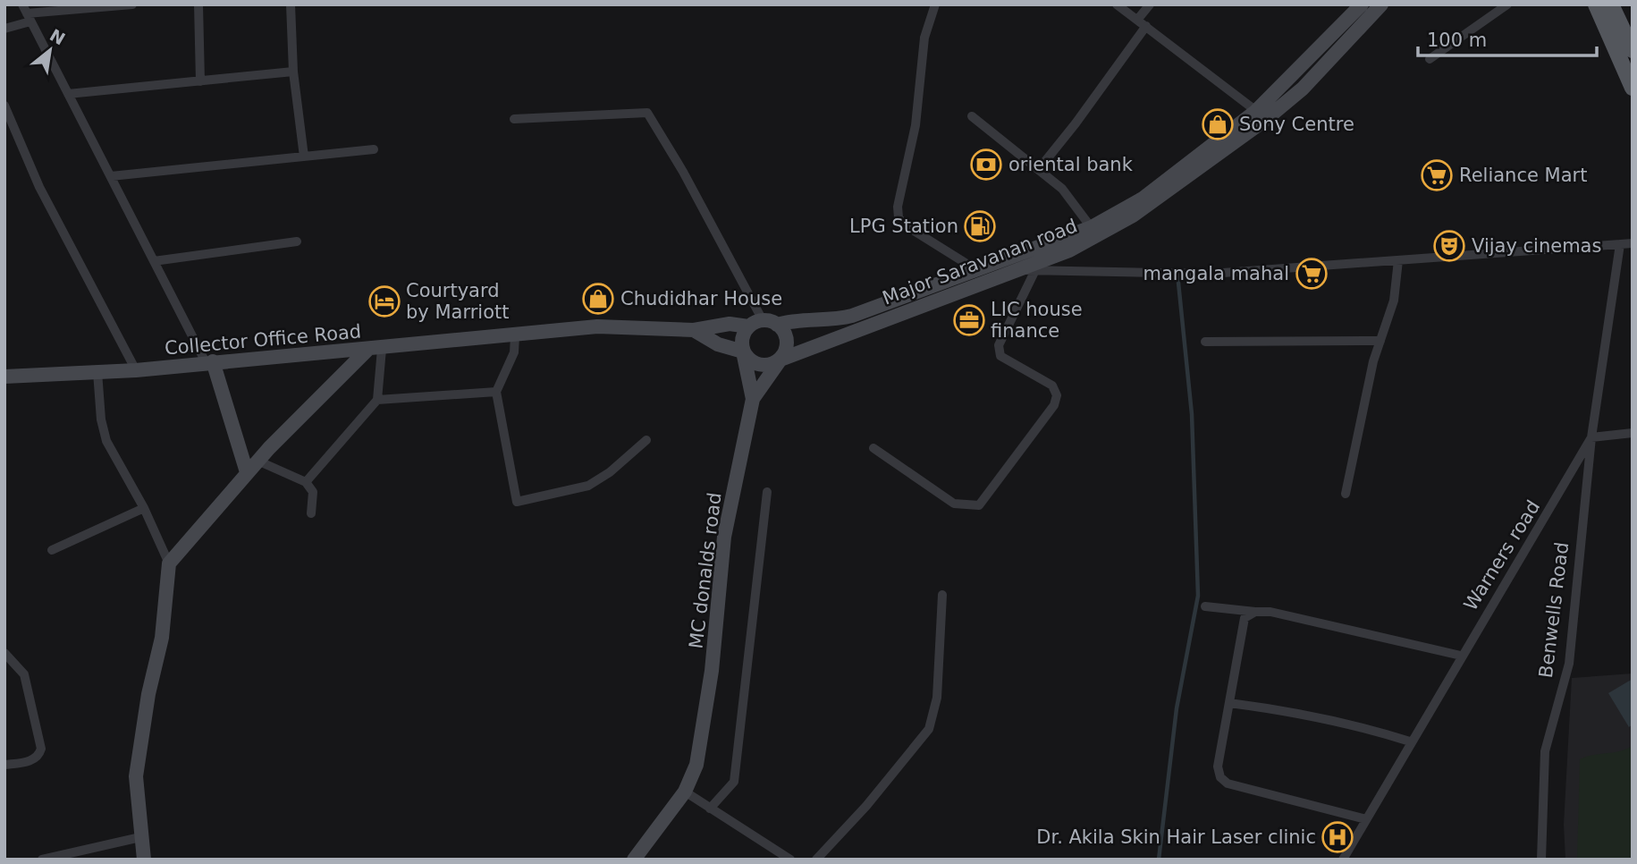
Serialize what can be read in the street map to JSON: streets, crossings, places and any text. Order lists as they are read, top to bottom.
{
  "streets": {
    "main road": ["Major Saravanan road", "Collector Office Road", "MC donalds road"],
    "street": ["Warners road", "Benwells Road"]
  },
  "crossings": [
    ["Major Saravanan road", "Collector Office Road"],
    ["Major Saravanan road", "MC donalds road"],
    ["Collector Office Road", "MC donalds road"],
    ["Warners road", "Benwells Road"]
  ],
  "places": {
    "shop": ["Sony Centre", "Chudidhar House"],
    "bank": ["oriental bank"],
    "supermarket": ["Reliance Mart", "mangala mahal"],
    "fuel station": ["LPG Station"],
    "theatre": ["Vijay cinemas"],
    "hotel": ["Courtyard by Marriott"],
    "office": ["LIC house finance"],
    "hospital": ["Dr. Akila Skin Hair Laser clinic"]
  },
  "scale_bar": "100 m",
  "north": "top right"
}
